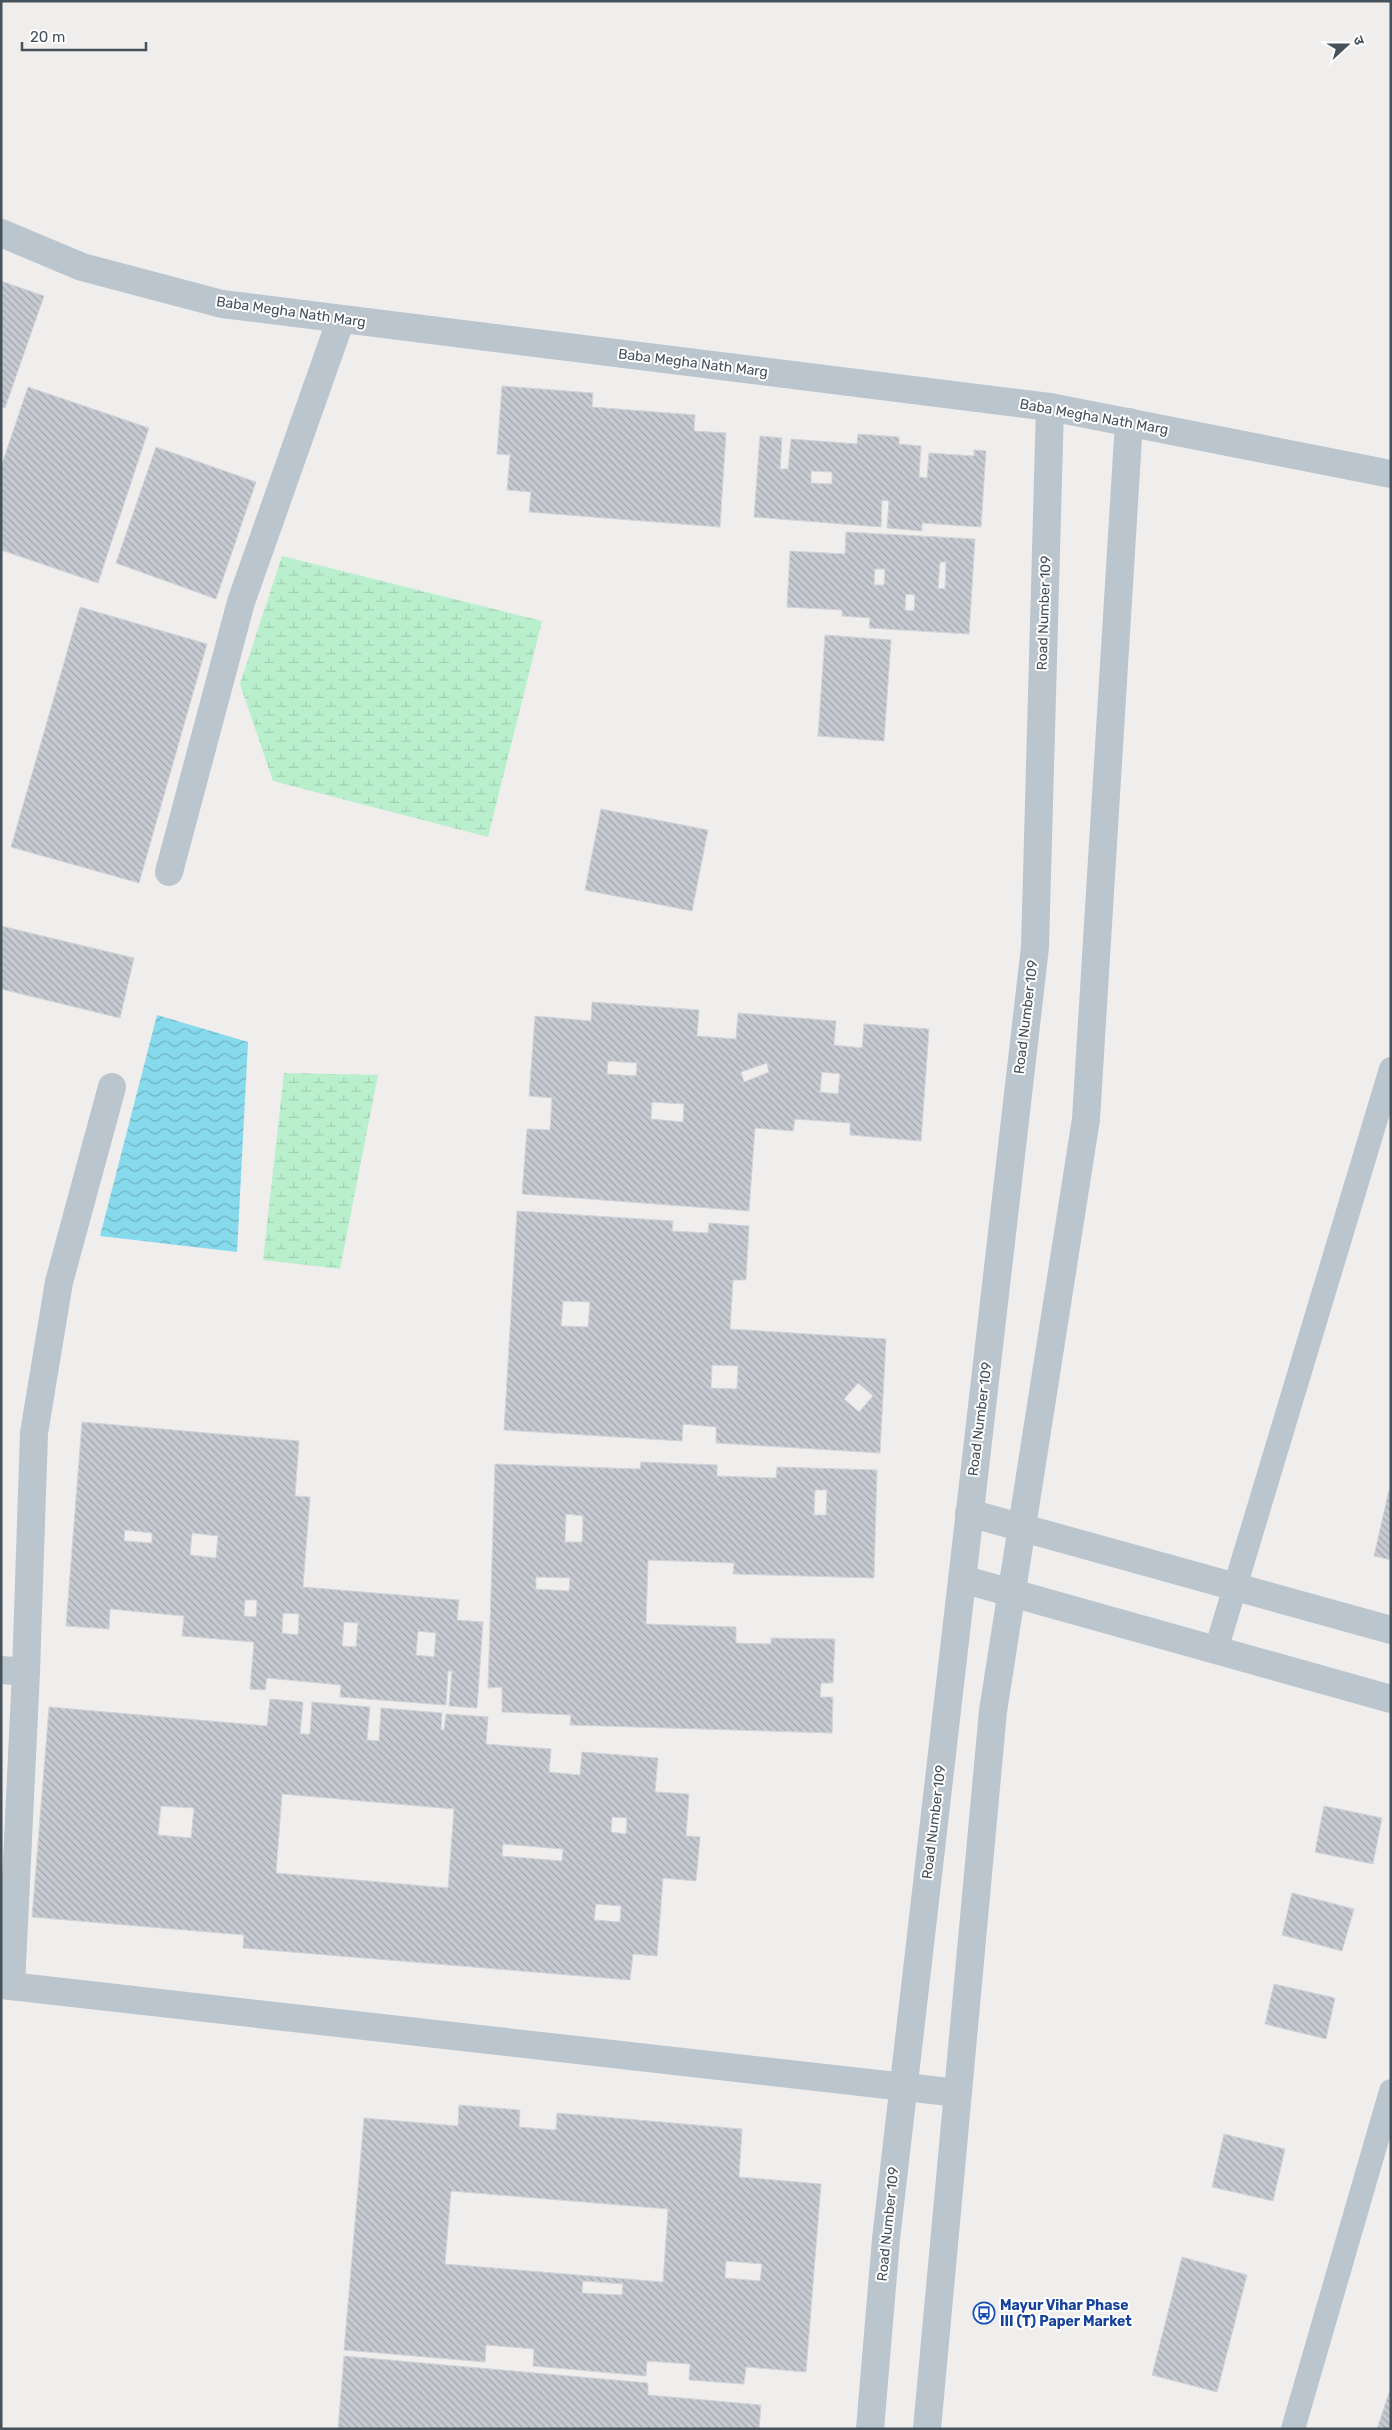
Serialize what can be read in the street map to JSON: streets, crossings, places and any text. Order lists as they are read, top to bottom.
{
  "streets": {
    "street": ["Baba Megha Nath Marg", "Road Number 109"]
  },
  "crossings": [
    ["Baba Megha Nath Marg", "Road Number 109"]
  ],
  "places": {
    "bus stop": ["Mayur Vihar Phase III (T) Paper Market"]
  },
  "scale_bar": "20 m",
  "north": "right"
}
